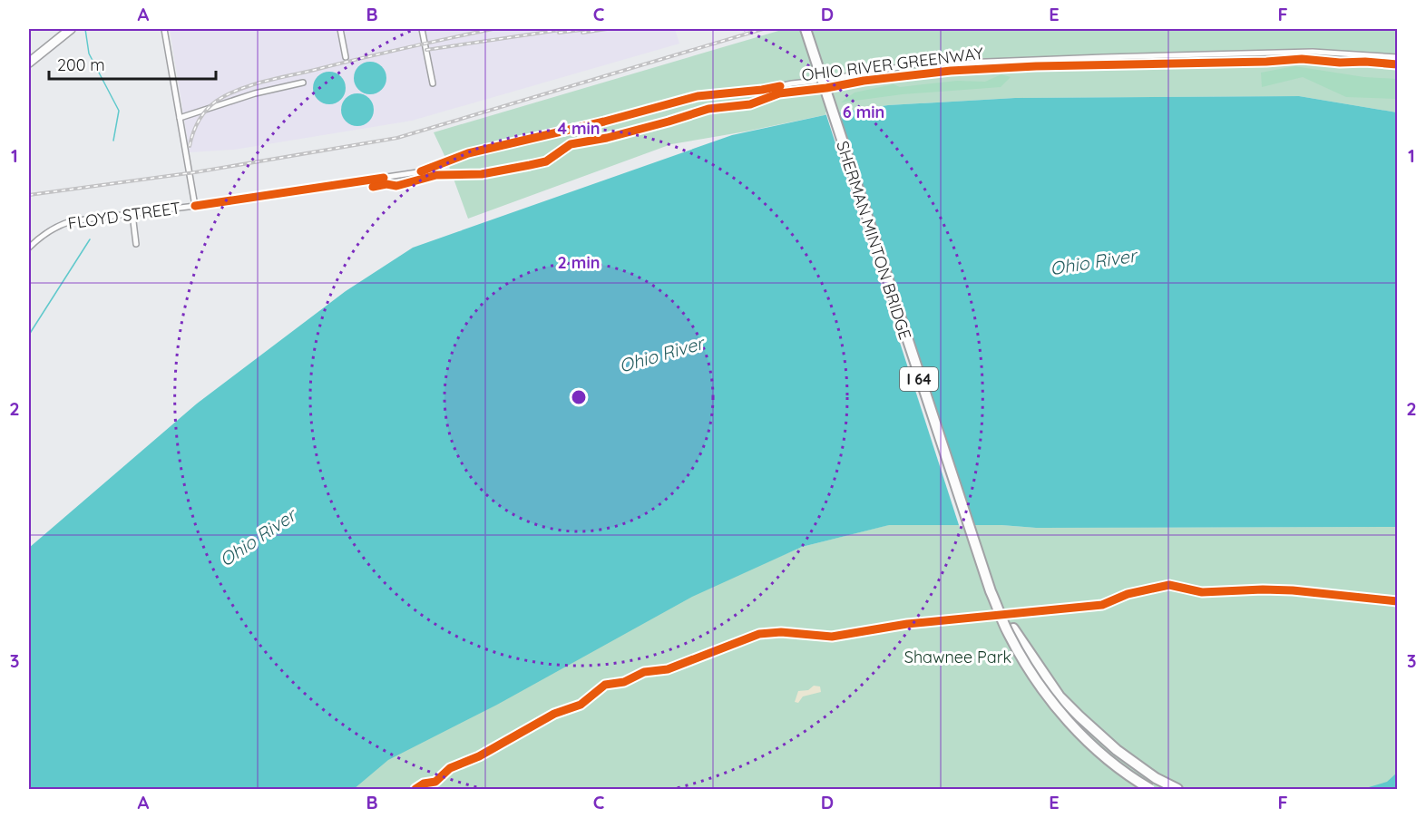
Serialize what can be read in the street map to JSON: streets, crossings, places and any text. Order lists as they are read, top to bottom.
{
  "streets": {
    "highway": ["SHERMAN MINTON BRIDGE", "I 64"],
    "street": ["FLOYD STREET"],
    "cycle path": ["OHIO RIVER GREENWAY"]
  },
  "water": ["Ohio River"],
  "parks": ["Shawnee Park"],
  "scale_bar": "200 m",
  "grid": {
    "columns": [
      "A",
      "B",
      "C",
      "D",
      "E",
      "F"
    ],
    "rows": ["1", "2", "3"]
  },
  "rings": ["6 min", "4 min", "2 min"]
}
